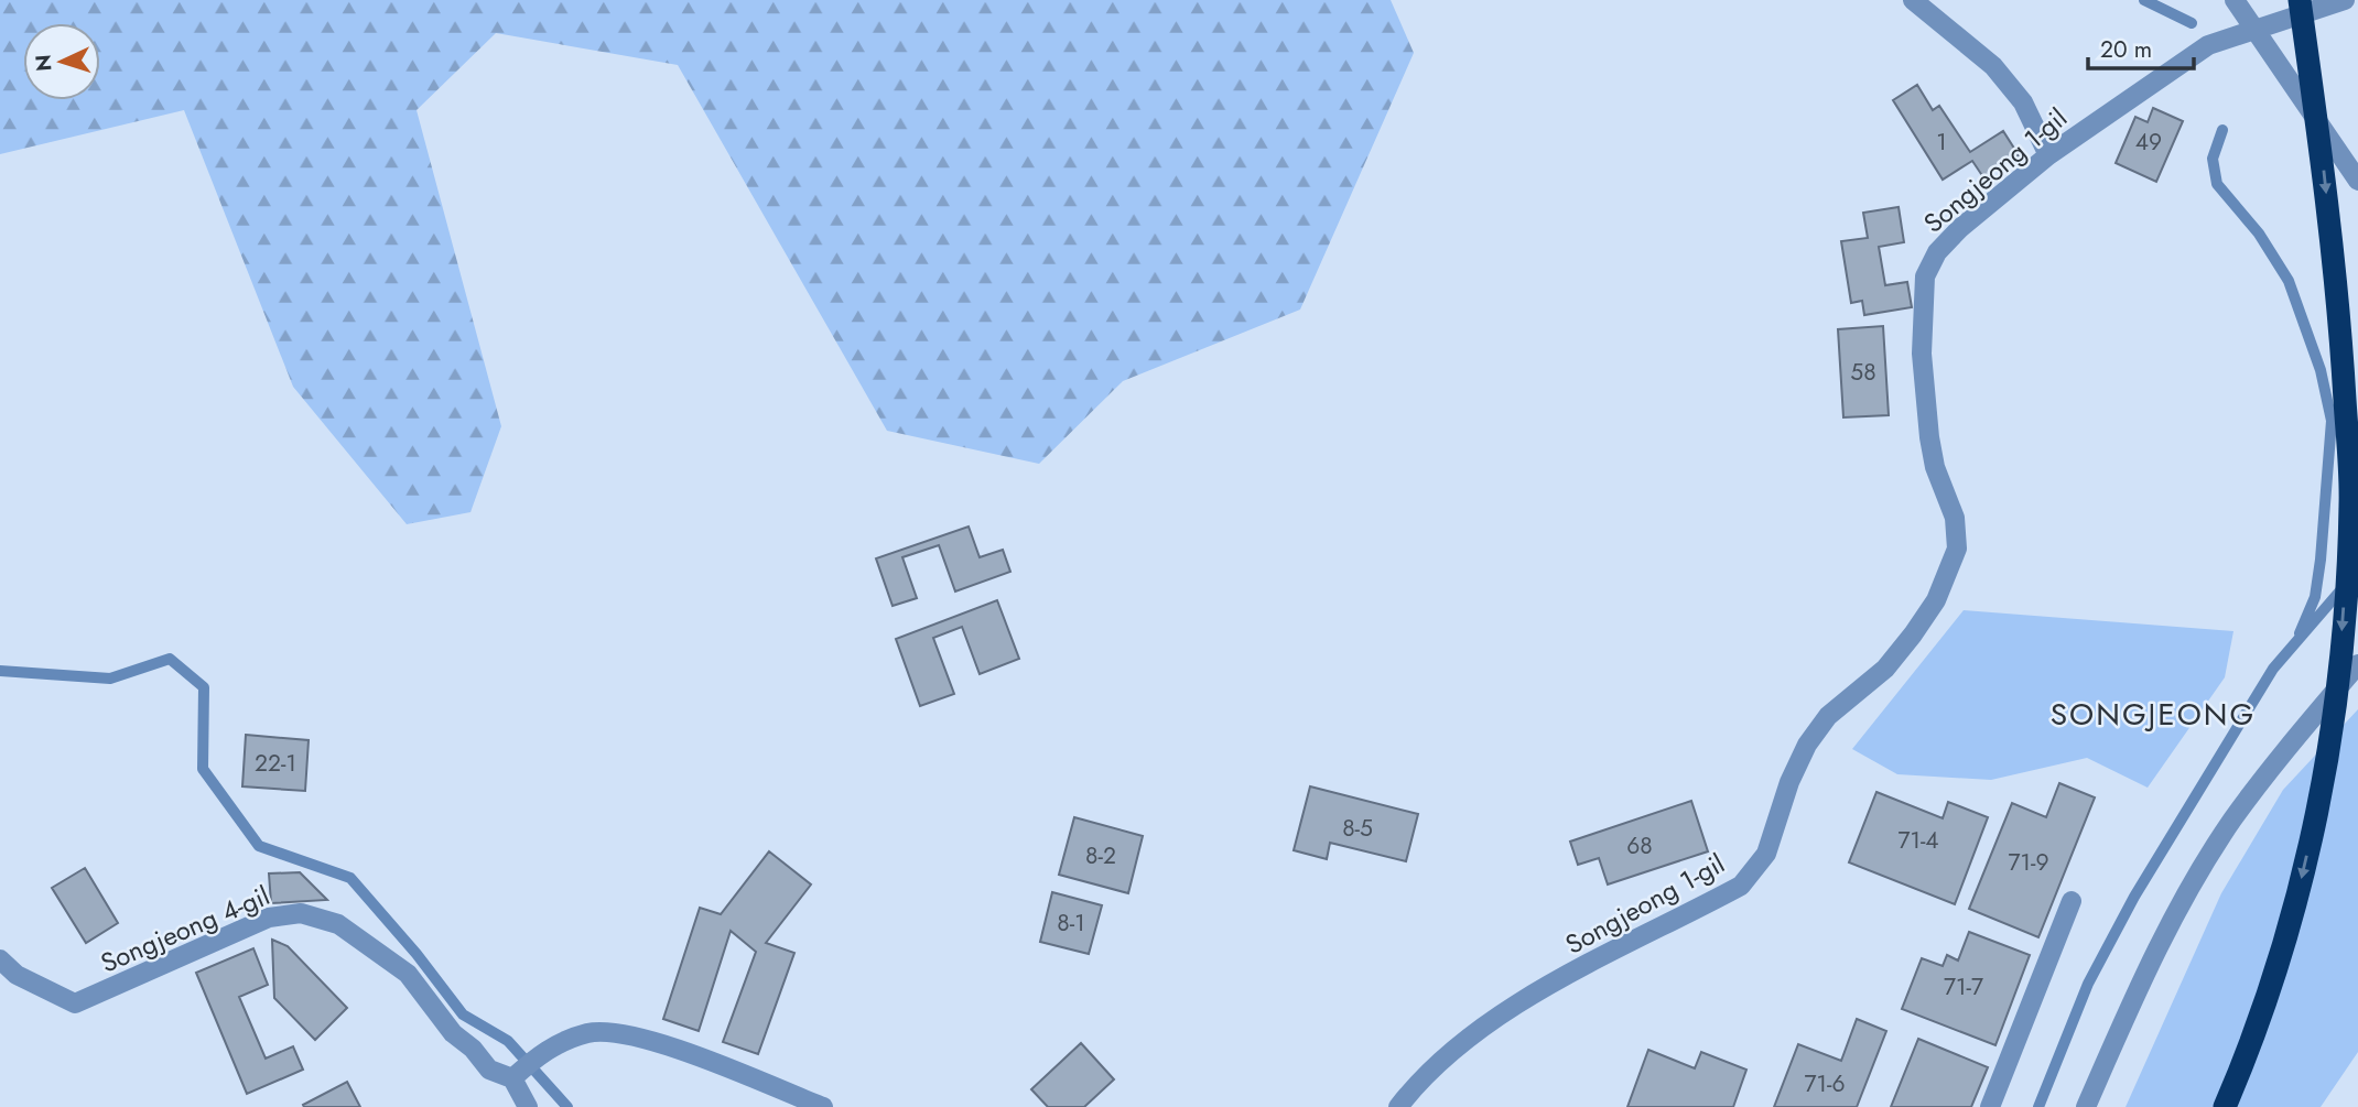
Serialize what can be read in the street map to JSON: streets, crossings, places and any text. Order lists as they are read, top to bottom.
{
  "streets": {
    "street": ["Songjeong 1-gil", "Songjeong 4-gil"]
  },
  "districts": ["SONGJEONG"],
  "house_numbers": [
    "1",
    "49",
    "58",
    "22-1",
    "8-5",
    "71-4",
    "68",
    "8-2",
    "71-9",
    "8-1",
    "71-7",
    "71-6"
  ],
  "scale_bar": "20 m",
  "north": "left"
}
